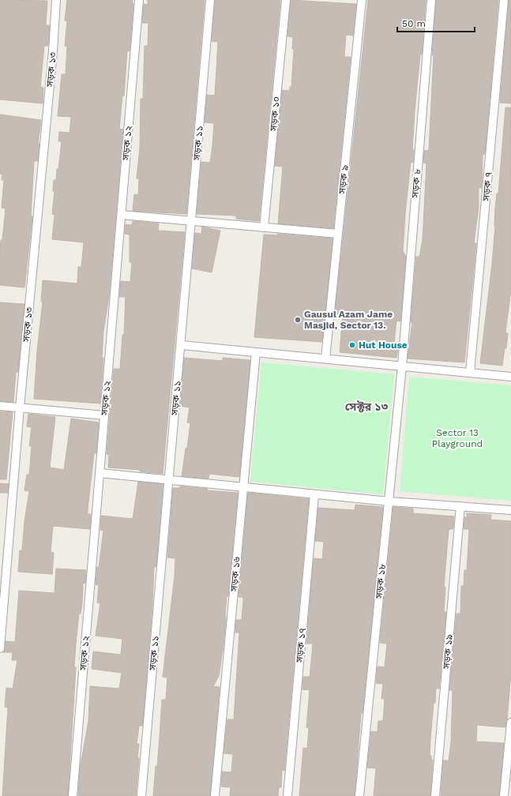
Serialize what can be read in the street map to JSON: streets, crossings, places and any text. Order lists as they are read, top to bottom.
{
  "streets": {
    "street": [
      "সড়ক ১৩",
      "সড়ক ১০",
      "সড়ক ১২",
      "সড়ক ১১",
      "সড়ক ৯",
      "সড়ক ৮",
      "সড়ক ৭",
      "সড়ক ১৬",
      "সড়ক ১৮",
      "সড়ক ১৭",
      "সড়ক ১৯"
    ]
  },
  "crossings": [
    ["সড়ক ৮", "সড়ক ১৮"]
  ],
  "districts": ["সেক্টর ১৩"],
  "parks": ["Sector 13 Playground"],
  "places": ["Gausul Azam Jame Masjid, Sector 13.", "Hut House"],
  "scale_bar": "50 m"
}
